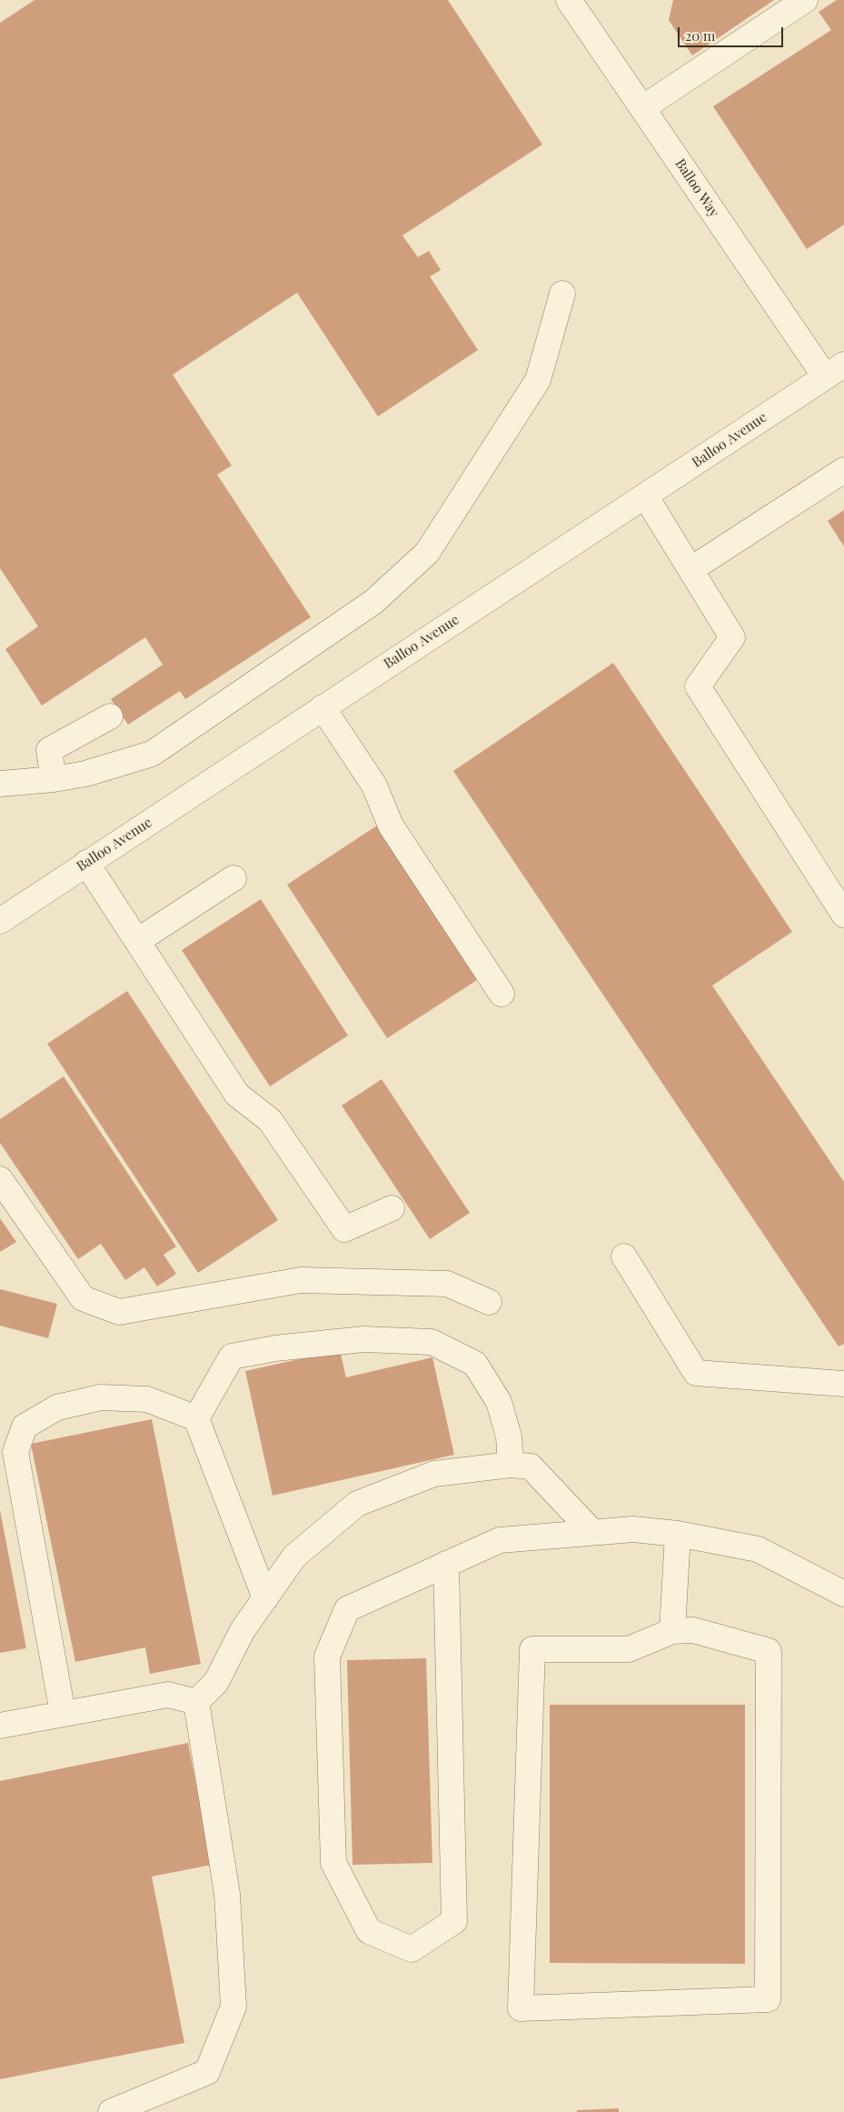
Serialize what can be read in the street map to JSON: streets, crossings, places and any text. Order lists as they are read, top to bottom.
{
  "streets": {
    "street": ["Balloo Way", "Balloo Avenue"]
  },
  "crossings": [
    ["Balloo Way", "Balloo Avenue"]
  ],
  "scale_bar": "20 m"
}
